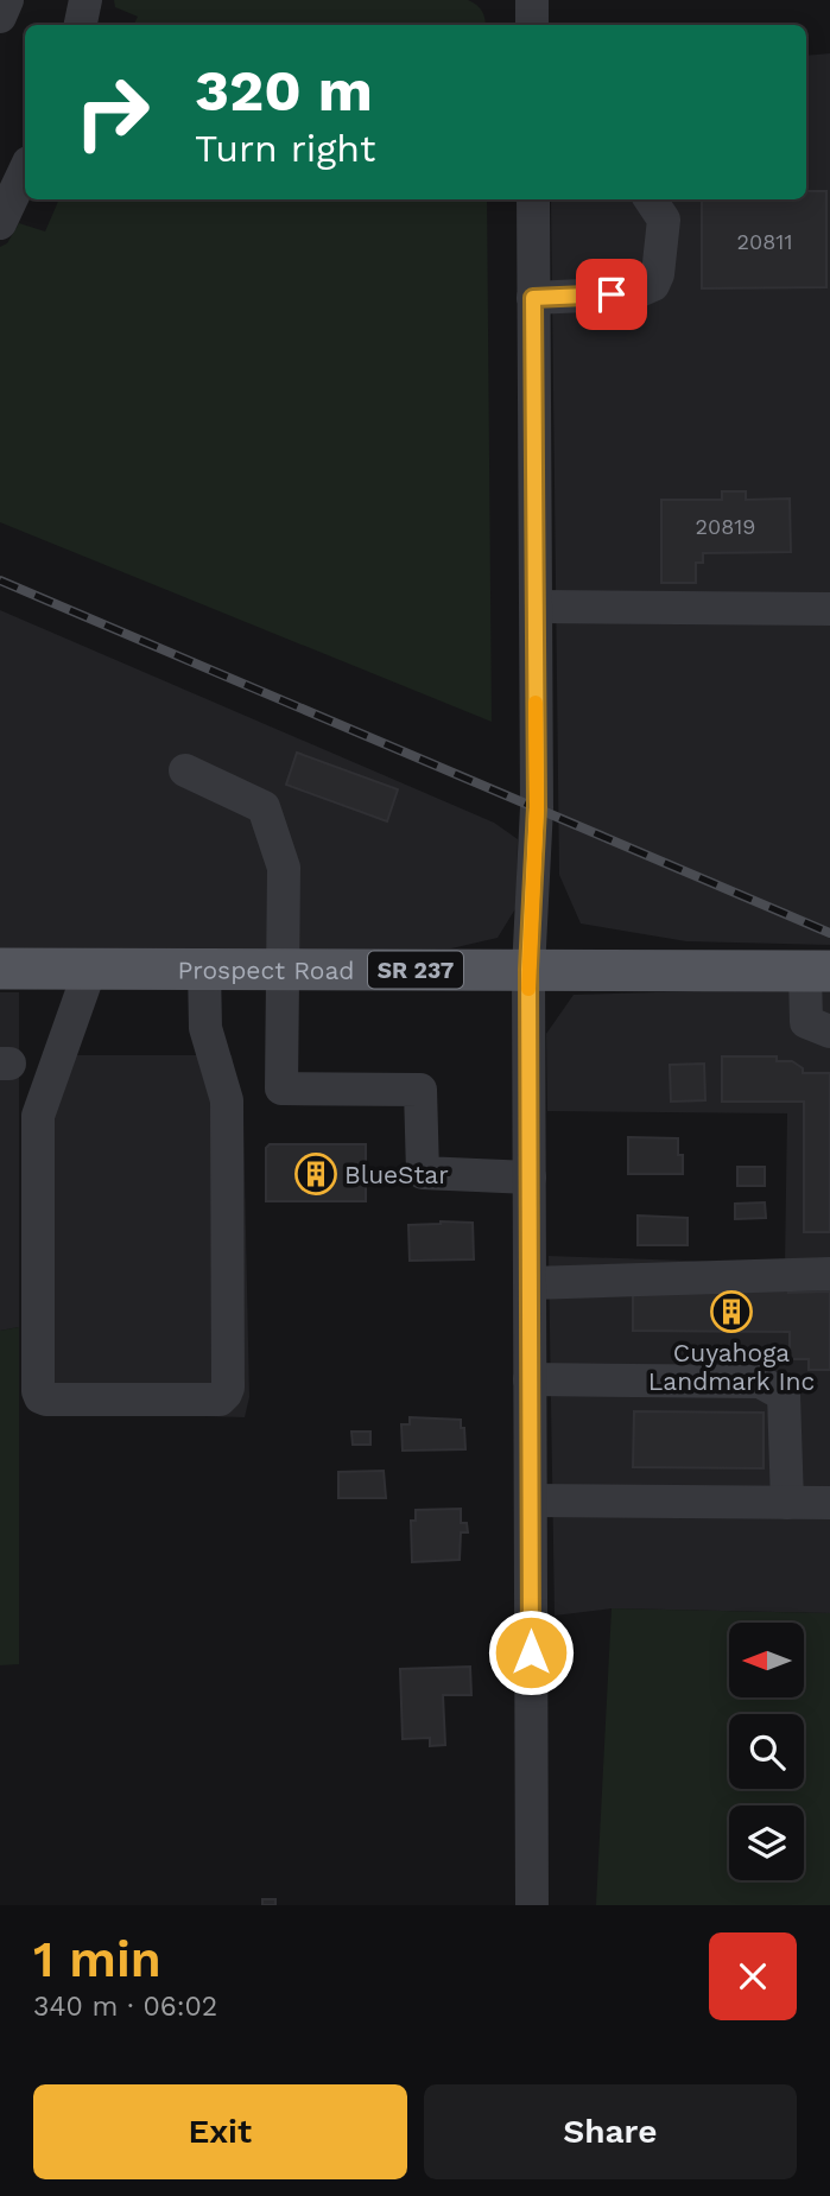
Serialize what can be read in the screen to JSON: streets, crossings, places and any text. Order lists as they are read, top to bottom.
{
  "streets": {
    "main road": ["Prospect Road", "SR 237"]
  },
  "places": {
    "building": ["BlueStar", "Cuyahoga Landmark Inc"]
  },
  "house_numbers": ["20811", "20819"],
  "north": "left",
  "page": {
    "turn": ["320 m", "Turn right"],
    "heading": ["1 min", "340 m · 06:02"],
    "buttons": ["Exit", "Share"]
  }
}
